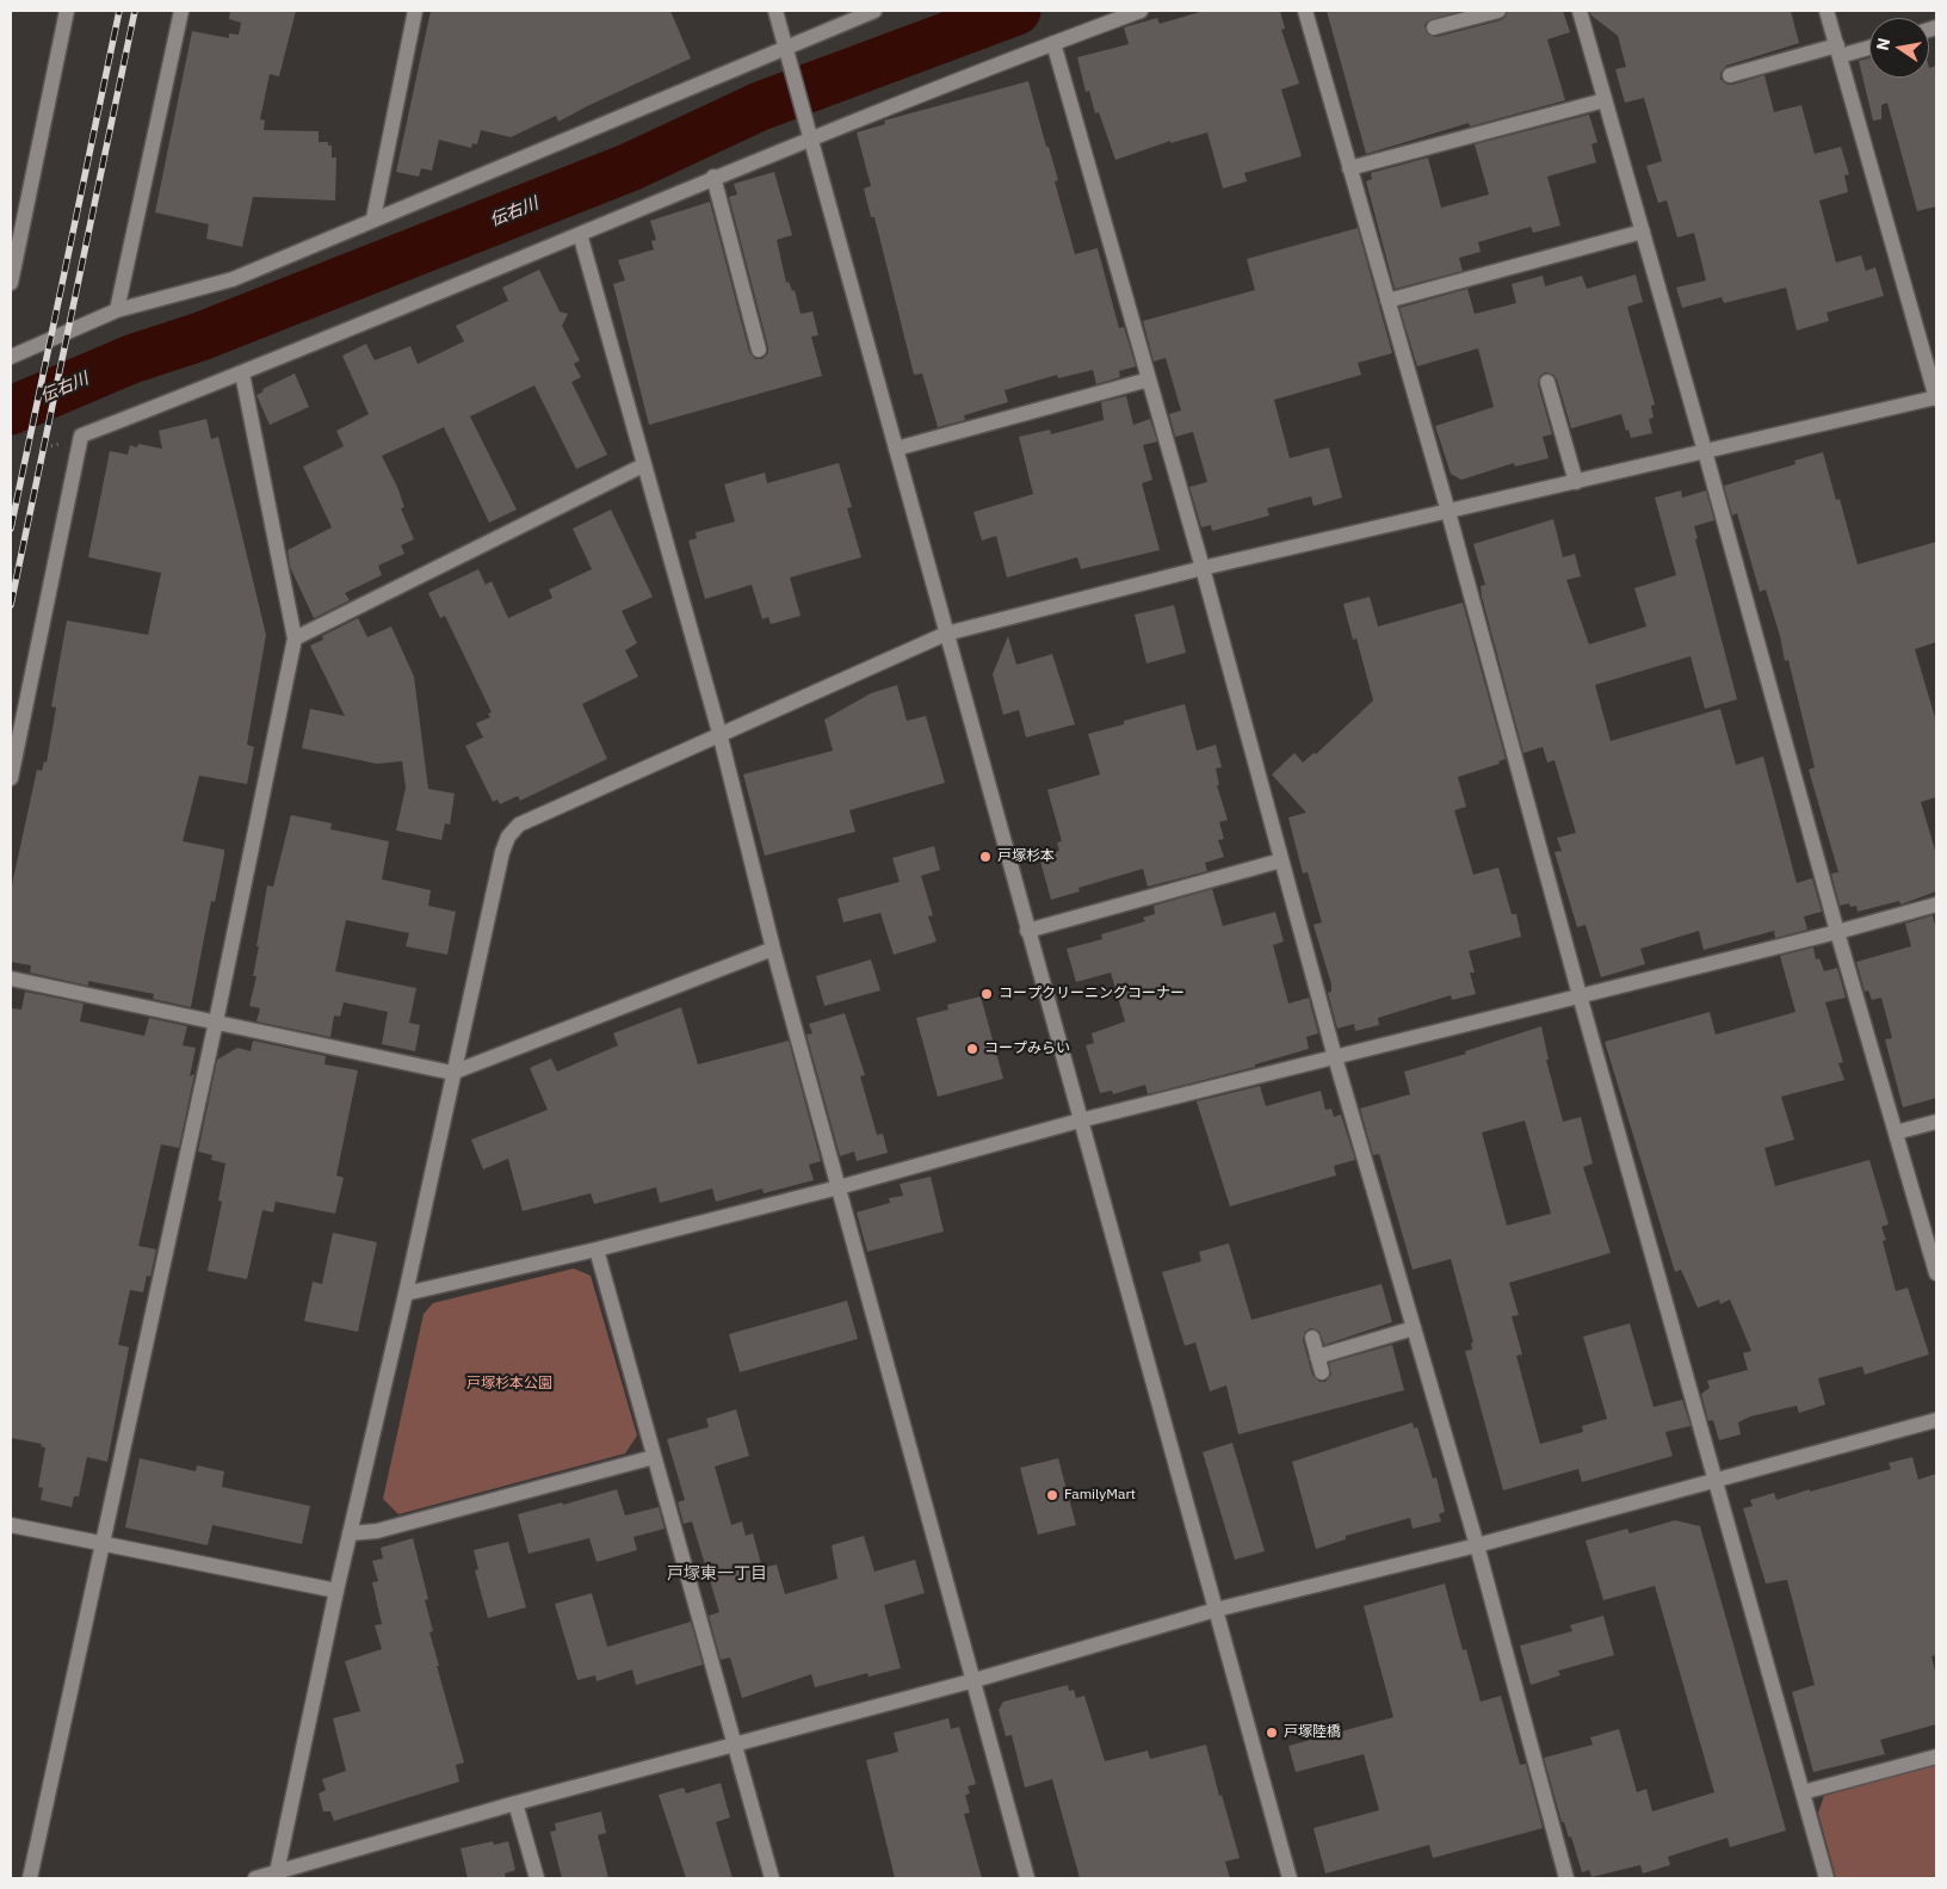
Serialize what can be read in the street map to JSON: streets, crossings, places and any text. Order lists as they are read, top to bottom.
{
  "districts": ["戸塚東一丁目"],
  "water": ["伝右川"],
  "parks": ["戸塚杉本公園"],
  "places": [
    "戸塚杉本",
    "コープクリーニングコーナー",
    "コープみらい",
    "FamilyMart",
    "戸塚陸橋"
  ],
  "north": "left"
}
